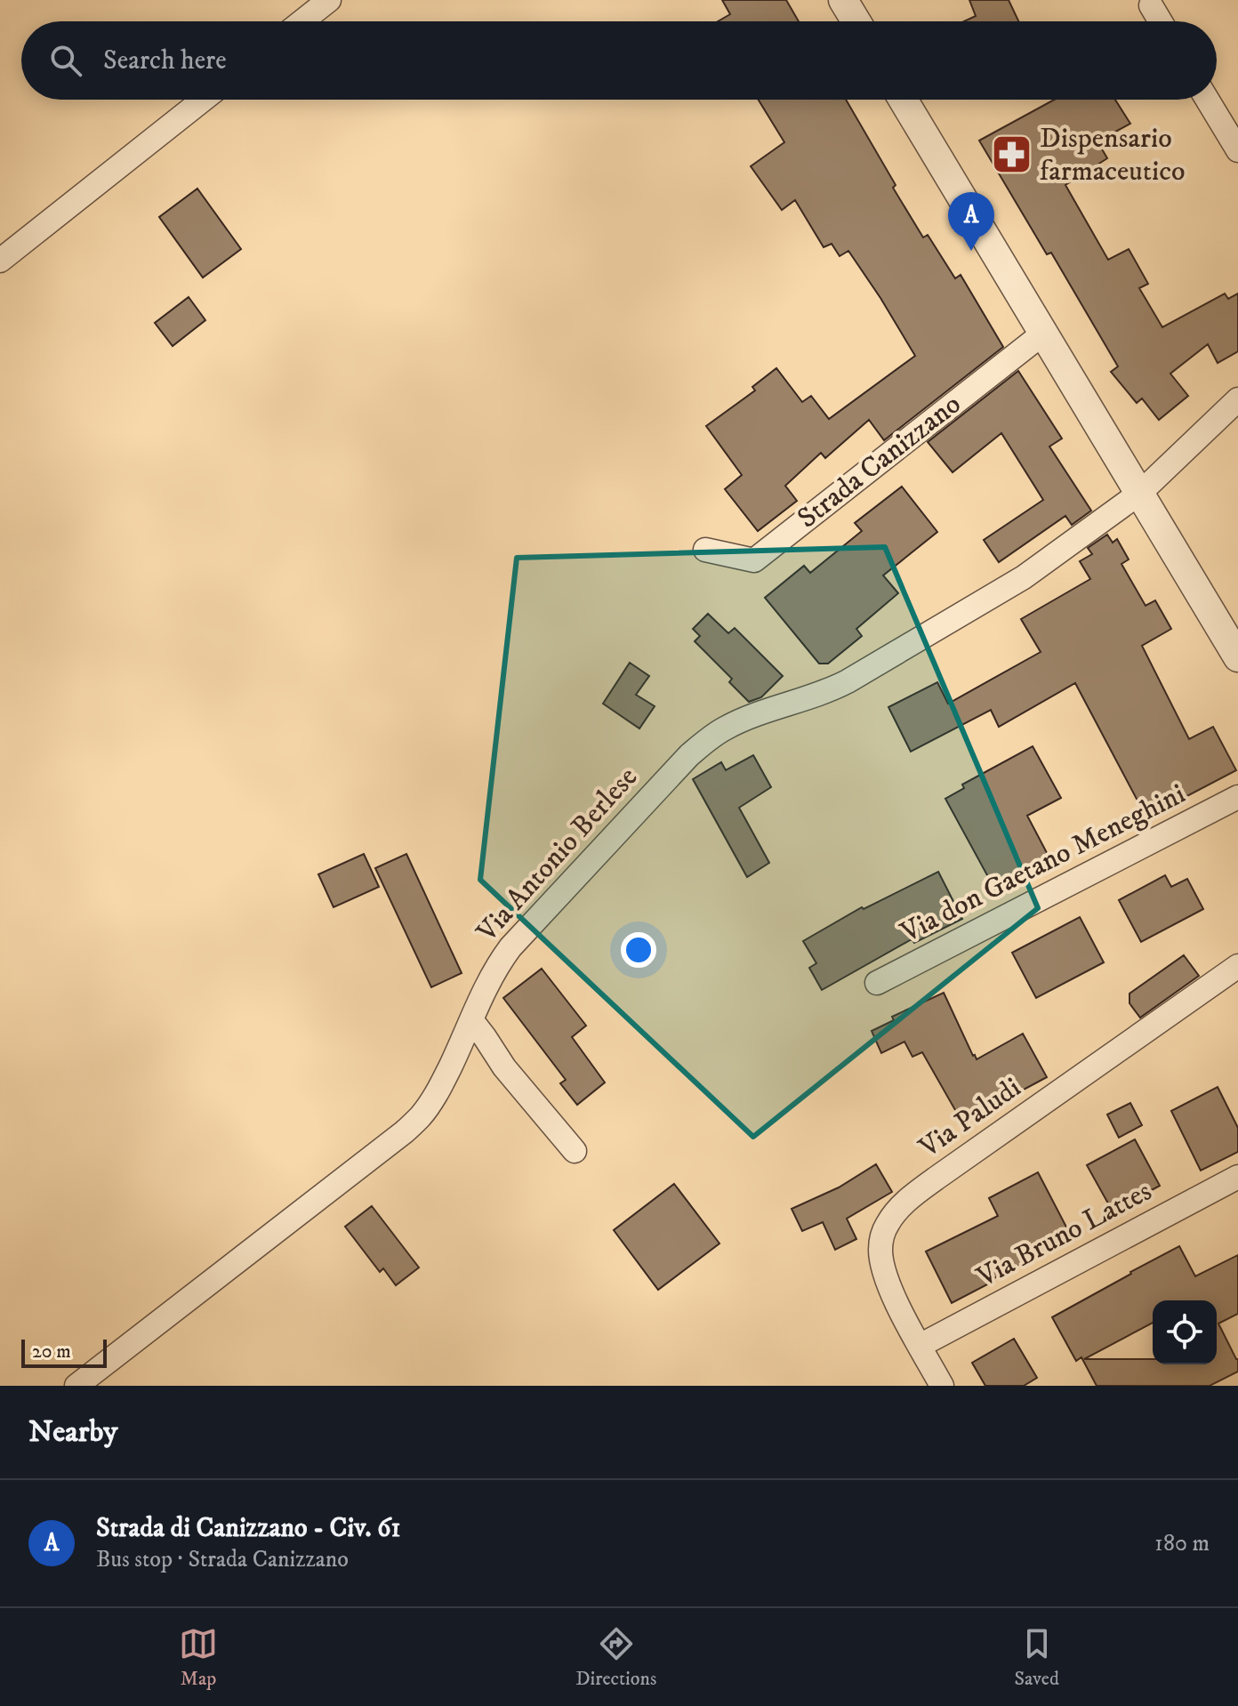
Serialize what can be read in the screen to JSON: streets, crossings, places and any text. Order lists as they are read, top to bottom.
{
  "streets": {
    "street": [
      "Strada Canizzano",
      "Via Antonio Berlese",
      "Via don Gaetano Meneghini",
      "Via Paludi",
      "Via Bruno Lattes"
    ]
  },
  "crossings": [
    ["Via Paludi", "Via Bruno Lattes"]
  ],
  "places": {
    "pharmacy": ["Dispensario farmaceutico"]
  },
  "scale_bar": "20 m",
  "page": {
    "search": "Search here",
    "pins": "A",
    "scale": "20 m",
    "heading": "Nearby",
    "list": [
      {
        "mark": "A",
        "name": "Strada di Canizzano - Civ. 61",
        "note": "Bus stop · Strada Canizzano",
        "value": "180 m"
      }
    ],
    "nav": ["Map", "Directions", "Saved"]
  }
}
